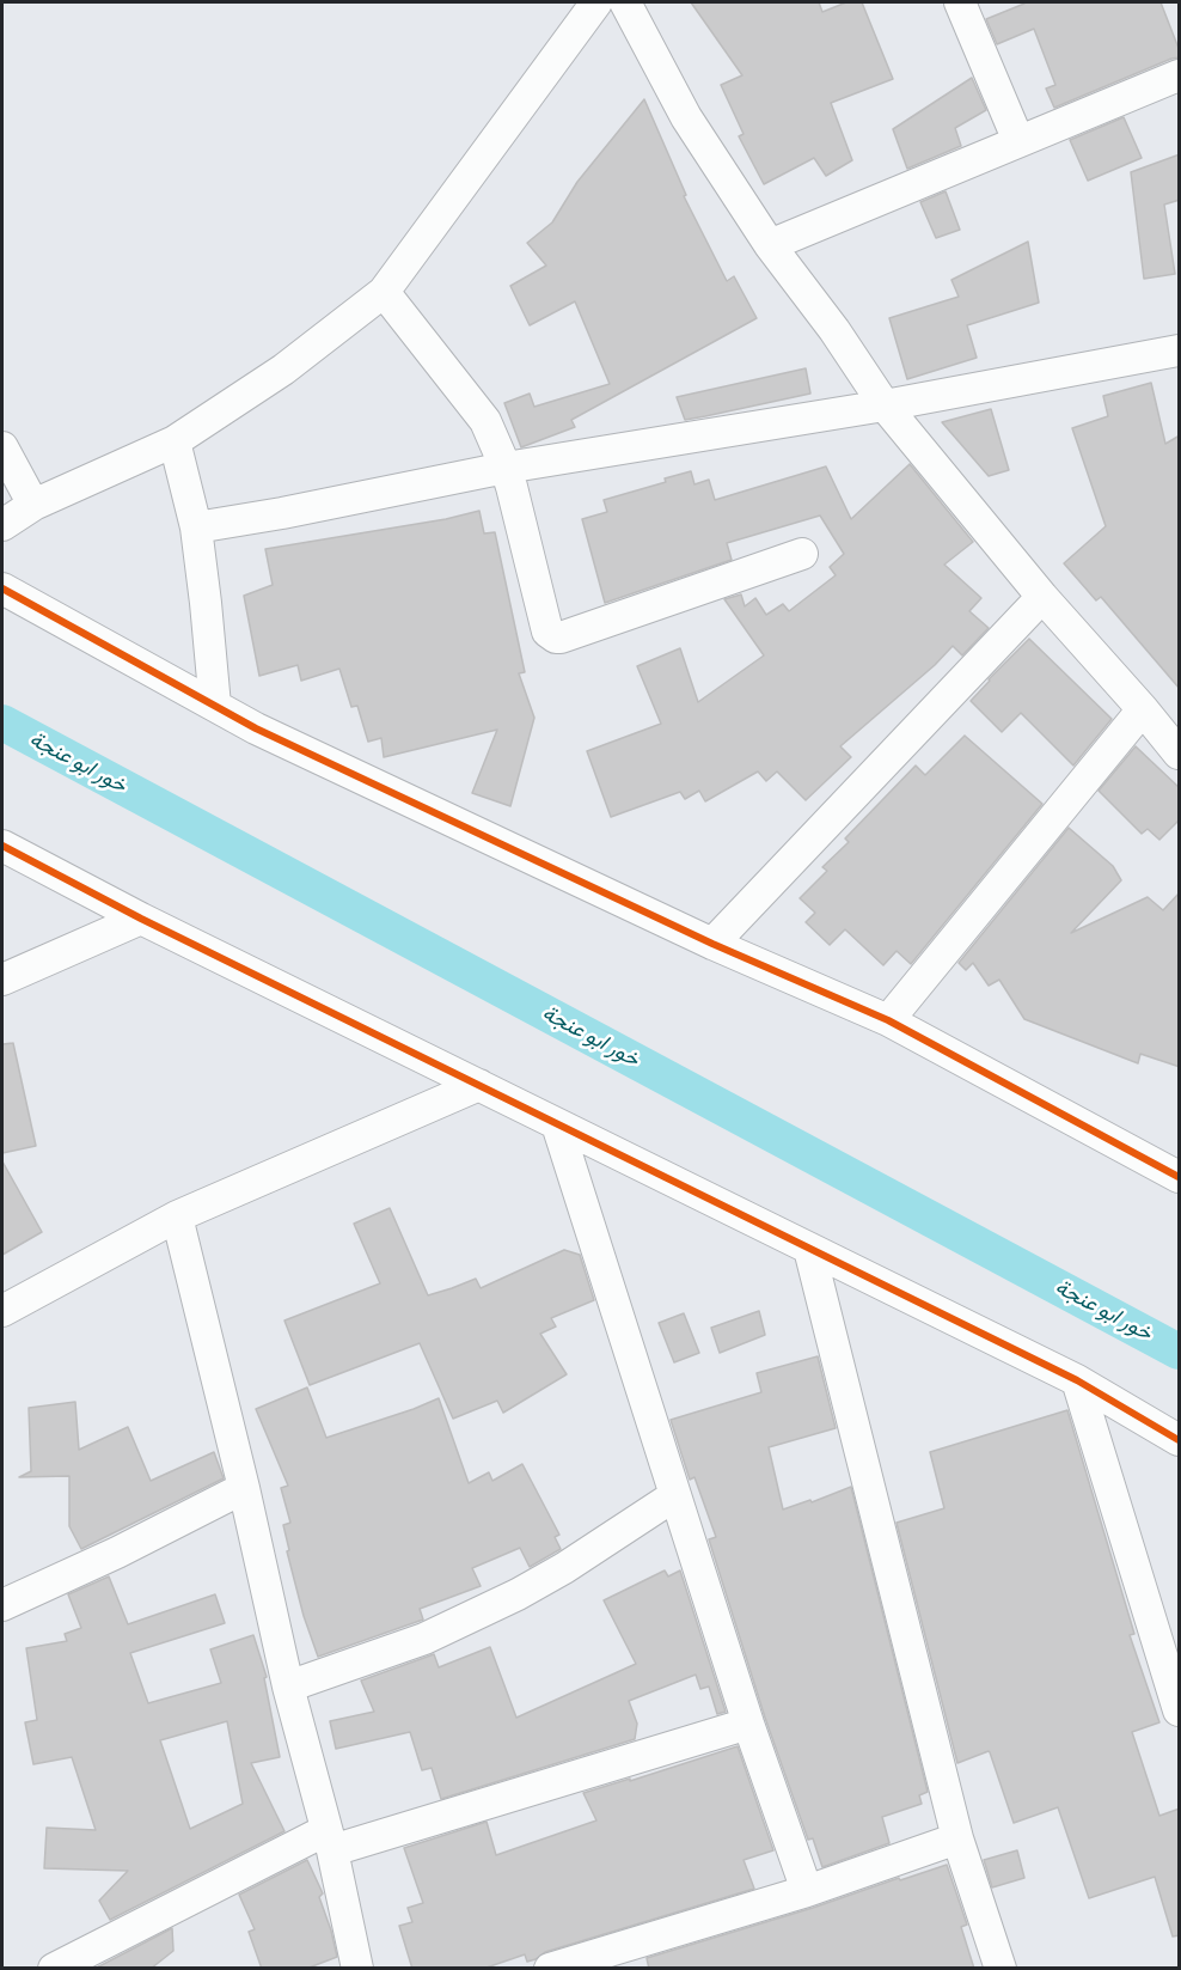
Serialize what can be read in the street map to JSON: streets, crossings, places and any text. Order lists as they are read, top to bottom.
{
  "water": ["خور ابو عنجة"]
}
